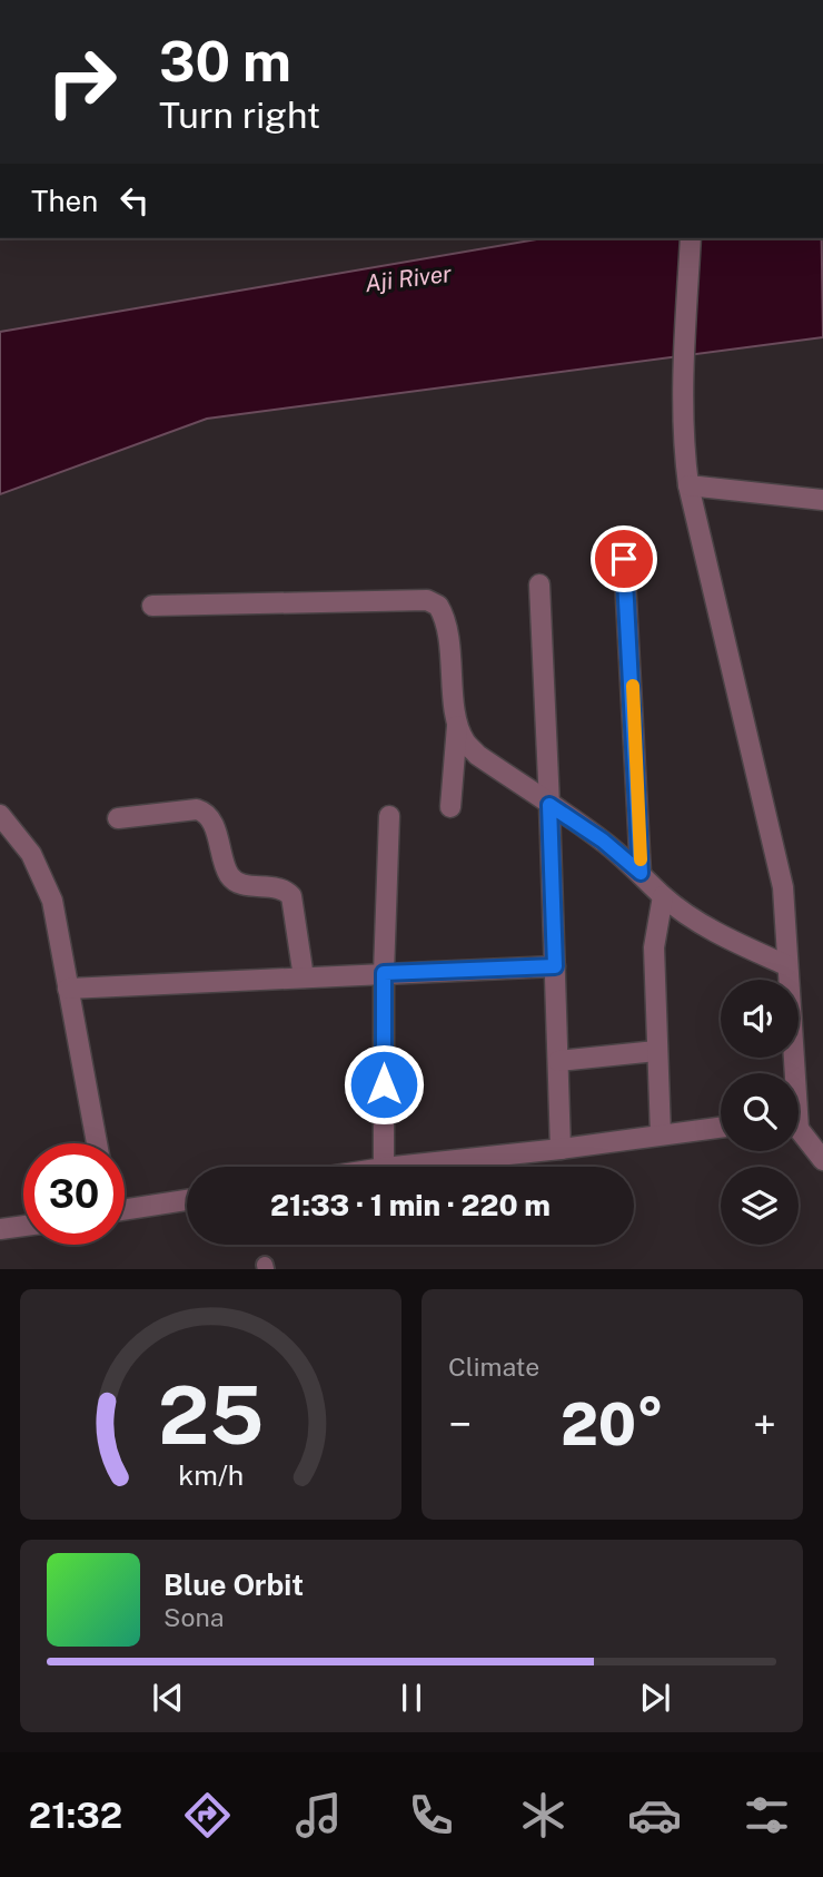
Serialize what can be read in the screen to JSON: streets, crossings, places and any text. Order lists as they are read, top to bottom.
{
  "water": ["Aji River"],
  "page": {
    "turn": ["30 m", "Turn right"],
    "then": "Then",
    "limit": "30",
    "trip": "21:33 · 1 min · 220 m",
    "tile": "Climate",
    "heat": ["−", "20°", "+"],
    "song": ["Blue Orbit", "Sona"],
    "tabs": "21:32",
    "gauge": ["25", "km/h"]
  }
}
